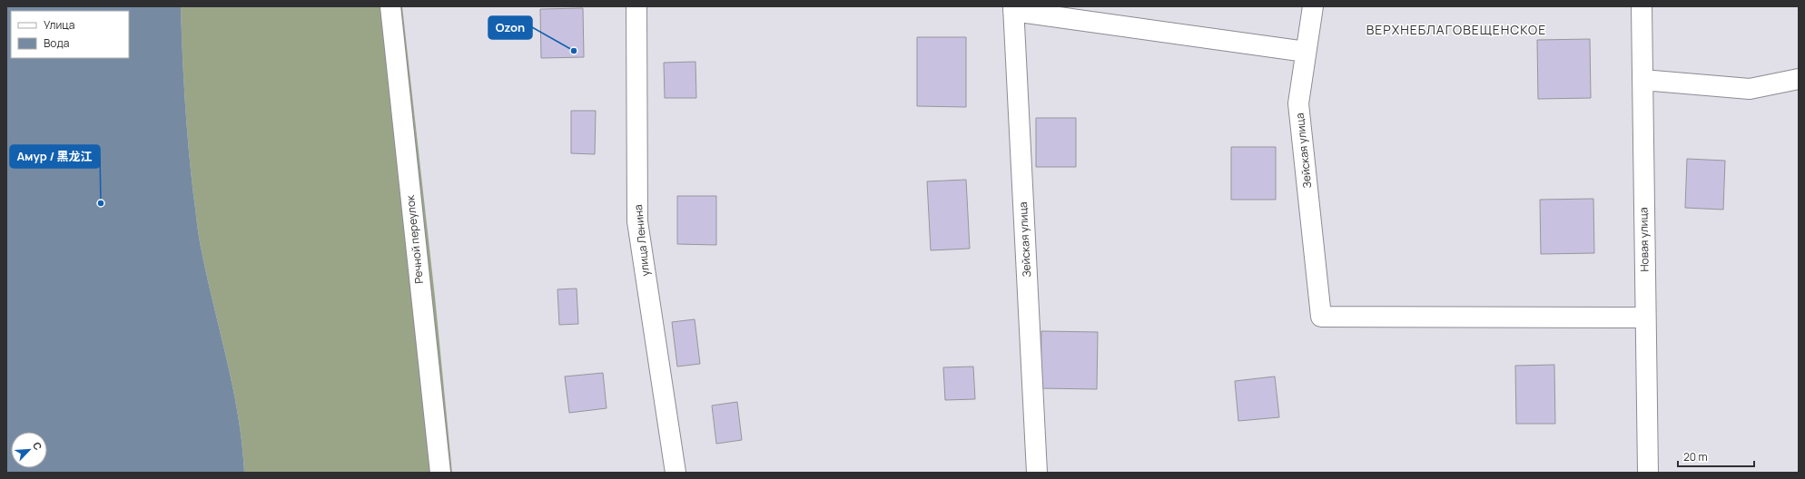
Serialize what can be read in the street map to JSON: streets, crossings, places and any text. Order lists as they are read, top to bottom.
{
  "streets": {
    "street": [
      "Зейская улица",
      "Речной переулок",
      "Новая улица",
      "улица Ленина"
    ]
  },
  "crossings": [
    ["Зейская улица", "Новая улица"]
  ],
  "districts": ["ВЕРХНЕБЛАГОВЕЩЕНСКОЕ"],
  "places": ["Ozon", "Амур / 黑龙江"],
  "legend": ["Улица", "Вода"],
  "scale_bar": "20 m",
  "north": "top right"
}
